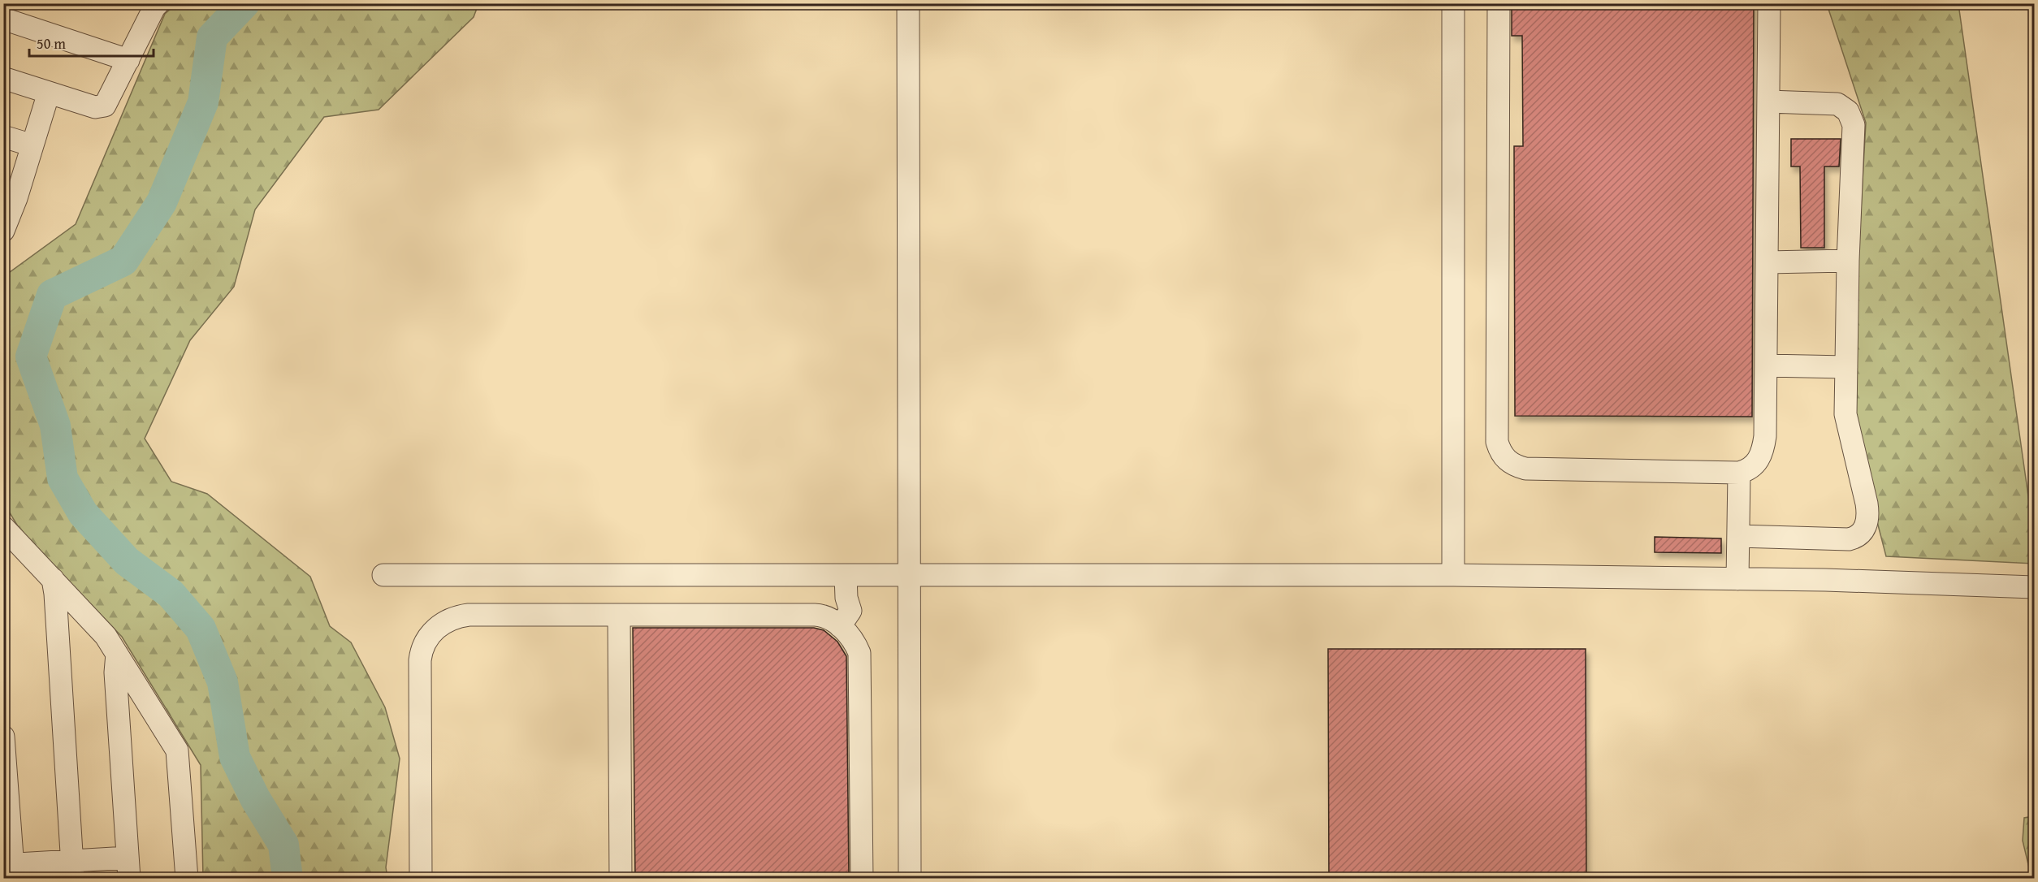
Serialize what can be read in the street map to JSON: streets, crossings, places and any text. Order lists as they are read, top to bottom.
{
  "scale_bar": "50 m"
}
